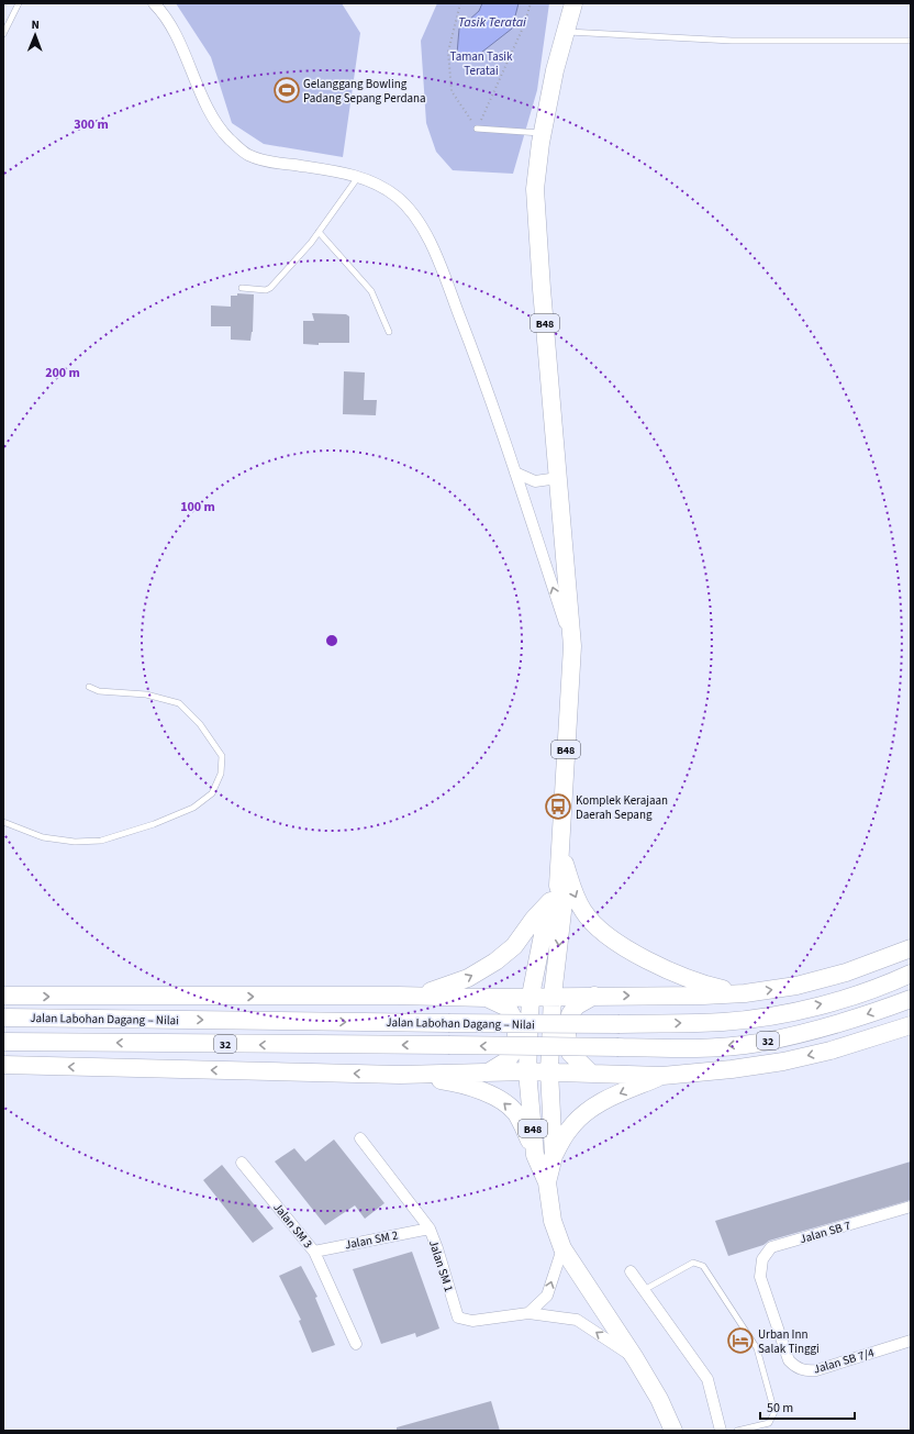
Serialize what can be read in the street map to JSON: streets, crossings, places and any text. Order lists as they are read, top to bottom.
{
  "streets": {
    "main road": ["B48", "Jalan Labohan Dagang ‒ Nilai", "32"],
    "street": [
      "Jalan SM 3",
      "Jalan SB 7",
      "Jalan SM 2",
      "Jalan SM 1",
      "Jalan SB 7/4"
    ]
  },
  "crossings": [
    ["B48", "Jalan SM 1"],
    ["Jalan SM 3", "Jalan SM 2"],
    ["Jalan SB 7", "Jalan SB 7/4"],
    ["Jalan SM 2", "Jalan SM 1"]
  ],
  "water": ["Tasik Teratai"],
  "parks": ["Taman Tasik Teratai"],
  "places": {
    "sports": ["Gelanggang Bowling Padang Sepang Perdana"],
    "bus stop": ["Komplek Kerajaan Daerah Sepang"],
    "hotel": ["Urban Inn Salak Tinggi"]
  },
  "scale_bar": "50 m",
  "north": "top",
  "rings": ["300 m", "200 m", "100 m"]
}
